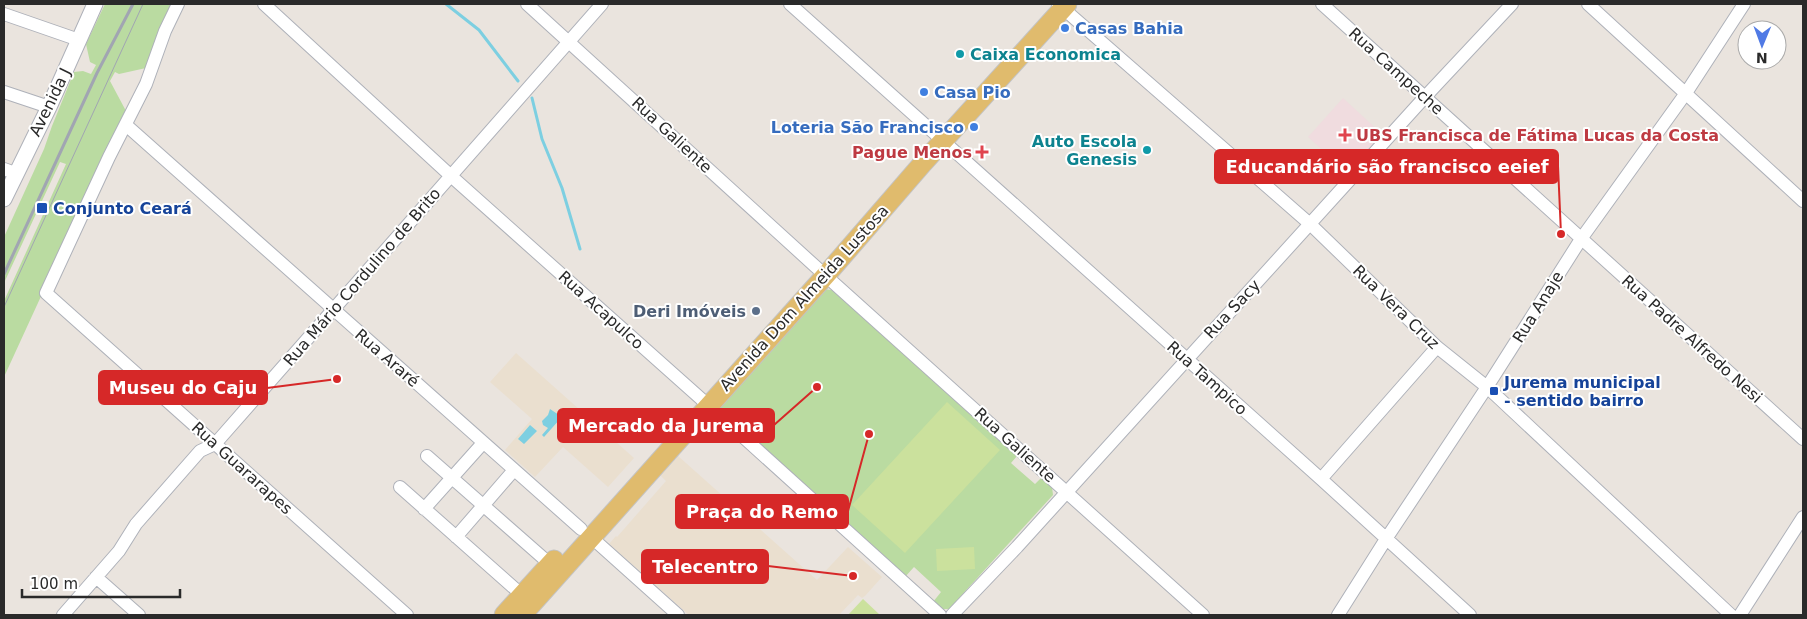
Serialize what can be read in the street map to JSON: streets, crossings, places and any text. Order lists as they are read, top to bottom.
{
  "streets": {
    "main road": ["Avenida Dom Almeida Lustosa"],
    "street": [
      "Rua Campeche",
      "Avenida J",
      "Rua Galiente",
      "Rua Mário Cordulino de Brito",
      "Rua Vera Cruz",
      "Rua Anaje",
      "Rua Sacy",
      "Rua Acapulco",
      "Rua Padre Alfredo Nesi",
      "Rua Araré",
      "Rua Tampico",
      "Rua Guararapes"
    ]
  },
  "crossings": [
    ["Rua Campeche", "Rua Anaje"],
    ["Rua Campeche", "Rua Sacy"],
    ["Rua Campeche", "Rua Padre Alfredo Nesi"],
    ["Rua Galiente", "Rua Mário Cordulino de Brito"],
    ["Rua Galiente", "Avenida Dom Almeida Lustosa"],
    ["Rua Galiente", "Rua Sacy"],
    ["Rua Mário Cordulino de Brito", "Rua Acapulco"],
    ["Rua Mário Cordulino de Brito", "Rua Araré"],
    ["Rua Mário Cordulino de Brito", "Rua Guararapes"],
    ["Avenida Dom Almeida Lustosa", "Rua Vera Cruz"],
    ["Avenida Dom Almeida Lustosa", "Rua Acapulco"],
    ["Avenida Dom Almeida Lustosa", "Rua Araré"],
    ["Avenida Dom Almeida Lustosa", "Rua Tampico"],
    ["Rua Vera Cruz", "Rua Anaje"],
    ["Rua Vera Cruz", "Rua Sacy"],
    ["Rua Anaje", "Rua Padre Alfredo Nesi"],
    ["Rua Anaje", "Rua Tampico"],
    ["Rua Sacy", "Rua Tampico"],
    ["Rua Araré", "Rua Guararapes"]
  ],
  "places": {
    "other": [
      "Casas Bahia",
      "Caixa Economica",
      "Casa Pio",
      "Loteria São Francisco",
      "Auto Escola Genesis",
      "Educandário são francisco eeief",
      "Deri Imóveis",
      "Museu do Caju",
      "Mercado da Jurema",
      "Praça do Remo",
      "Telecentro"
    ],
    "health": ["UBS Francisca de Fátima Lucas da Costa", "Pague Menos"],
    "transit": ["Conjunto Ceará", "Jurema municipal - sentido bairro"]
  },
  "scale_bar": "100 m",
  "north": "bottom"
}
